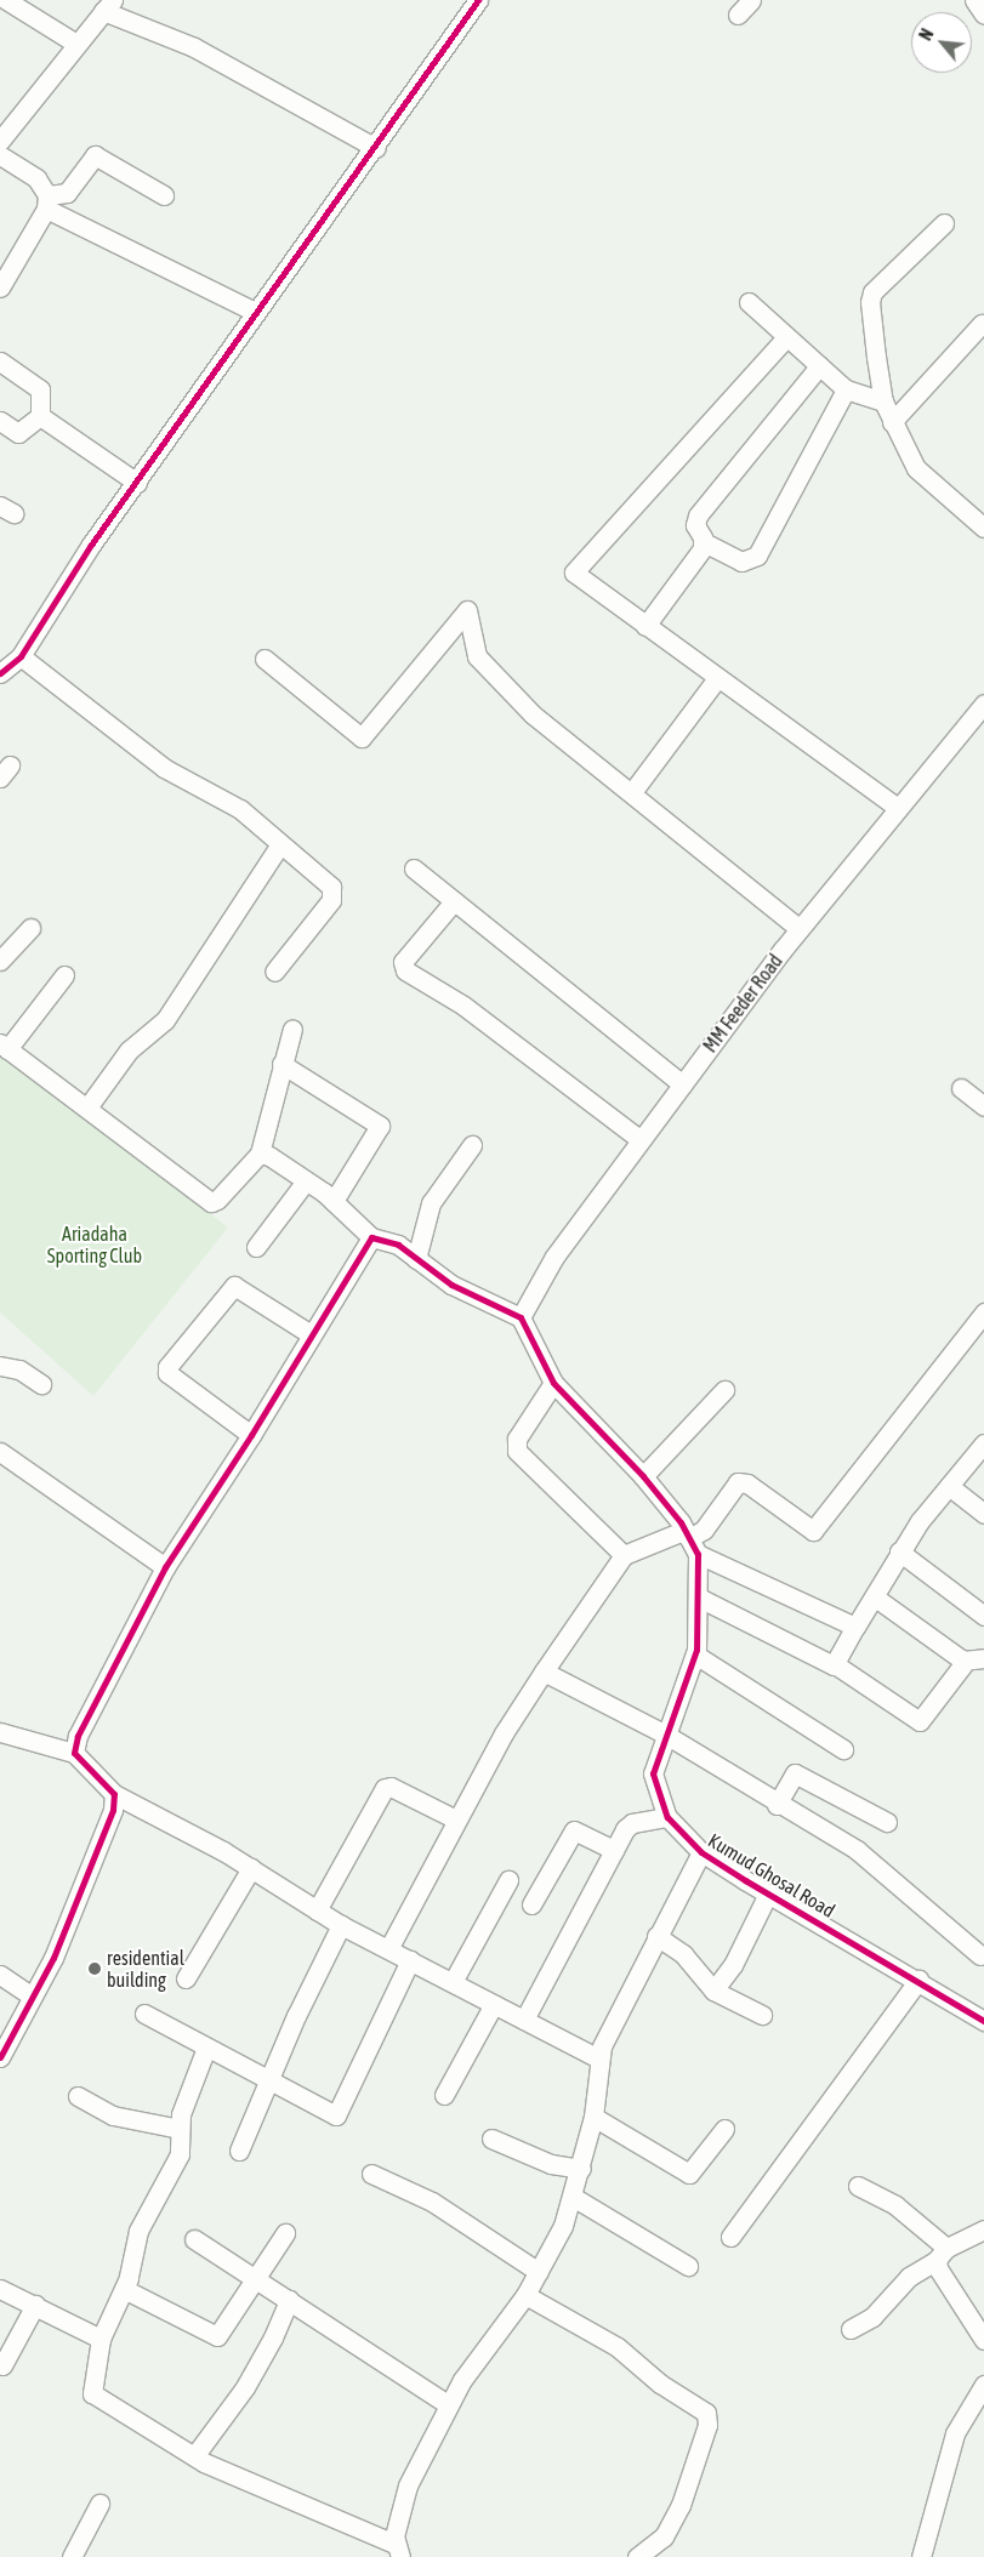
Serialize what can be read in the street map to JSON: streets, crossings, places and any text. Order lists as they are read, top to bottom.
{
  "streets": {
    "street": ["MM Feeder Road", "Kumud Ghosal Road"]
  },
  "parks": ["Ariadaha Sporting Club"],
  "places": ["residential building"],
  "north": "top left"
}
